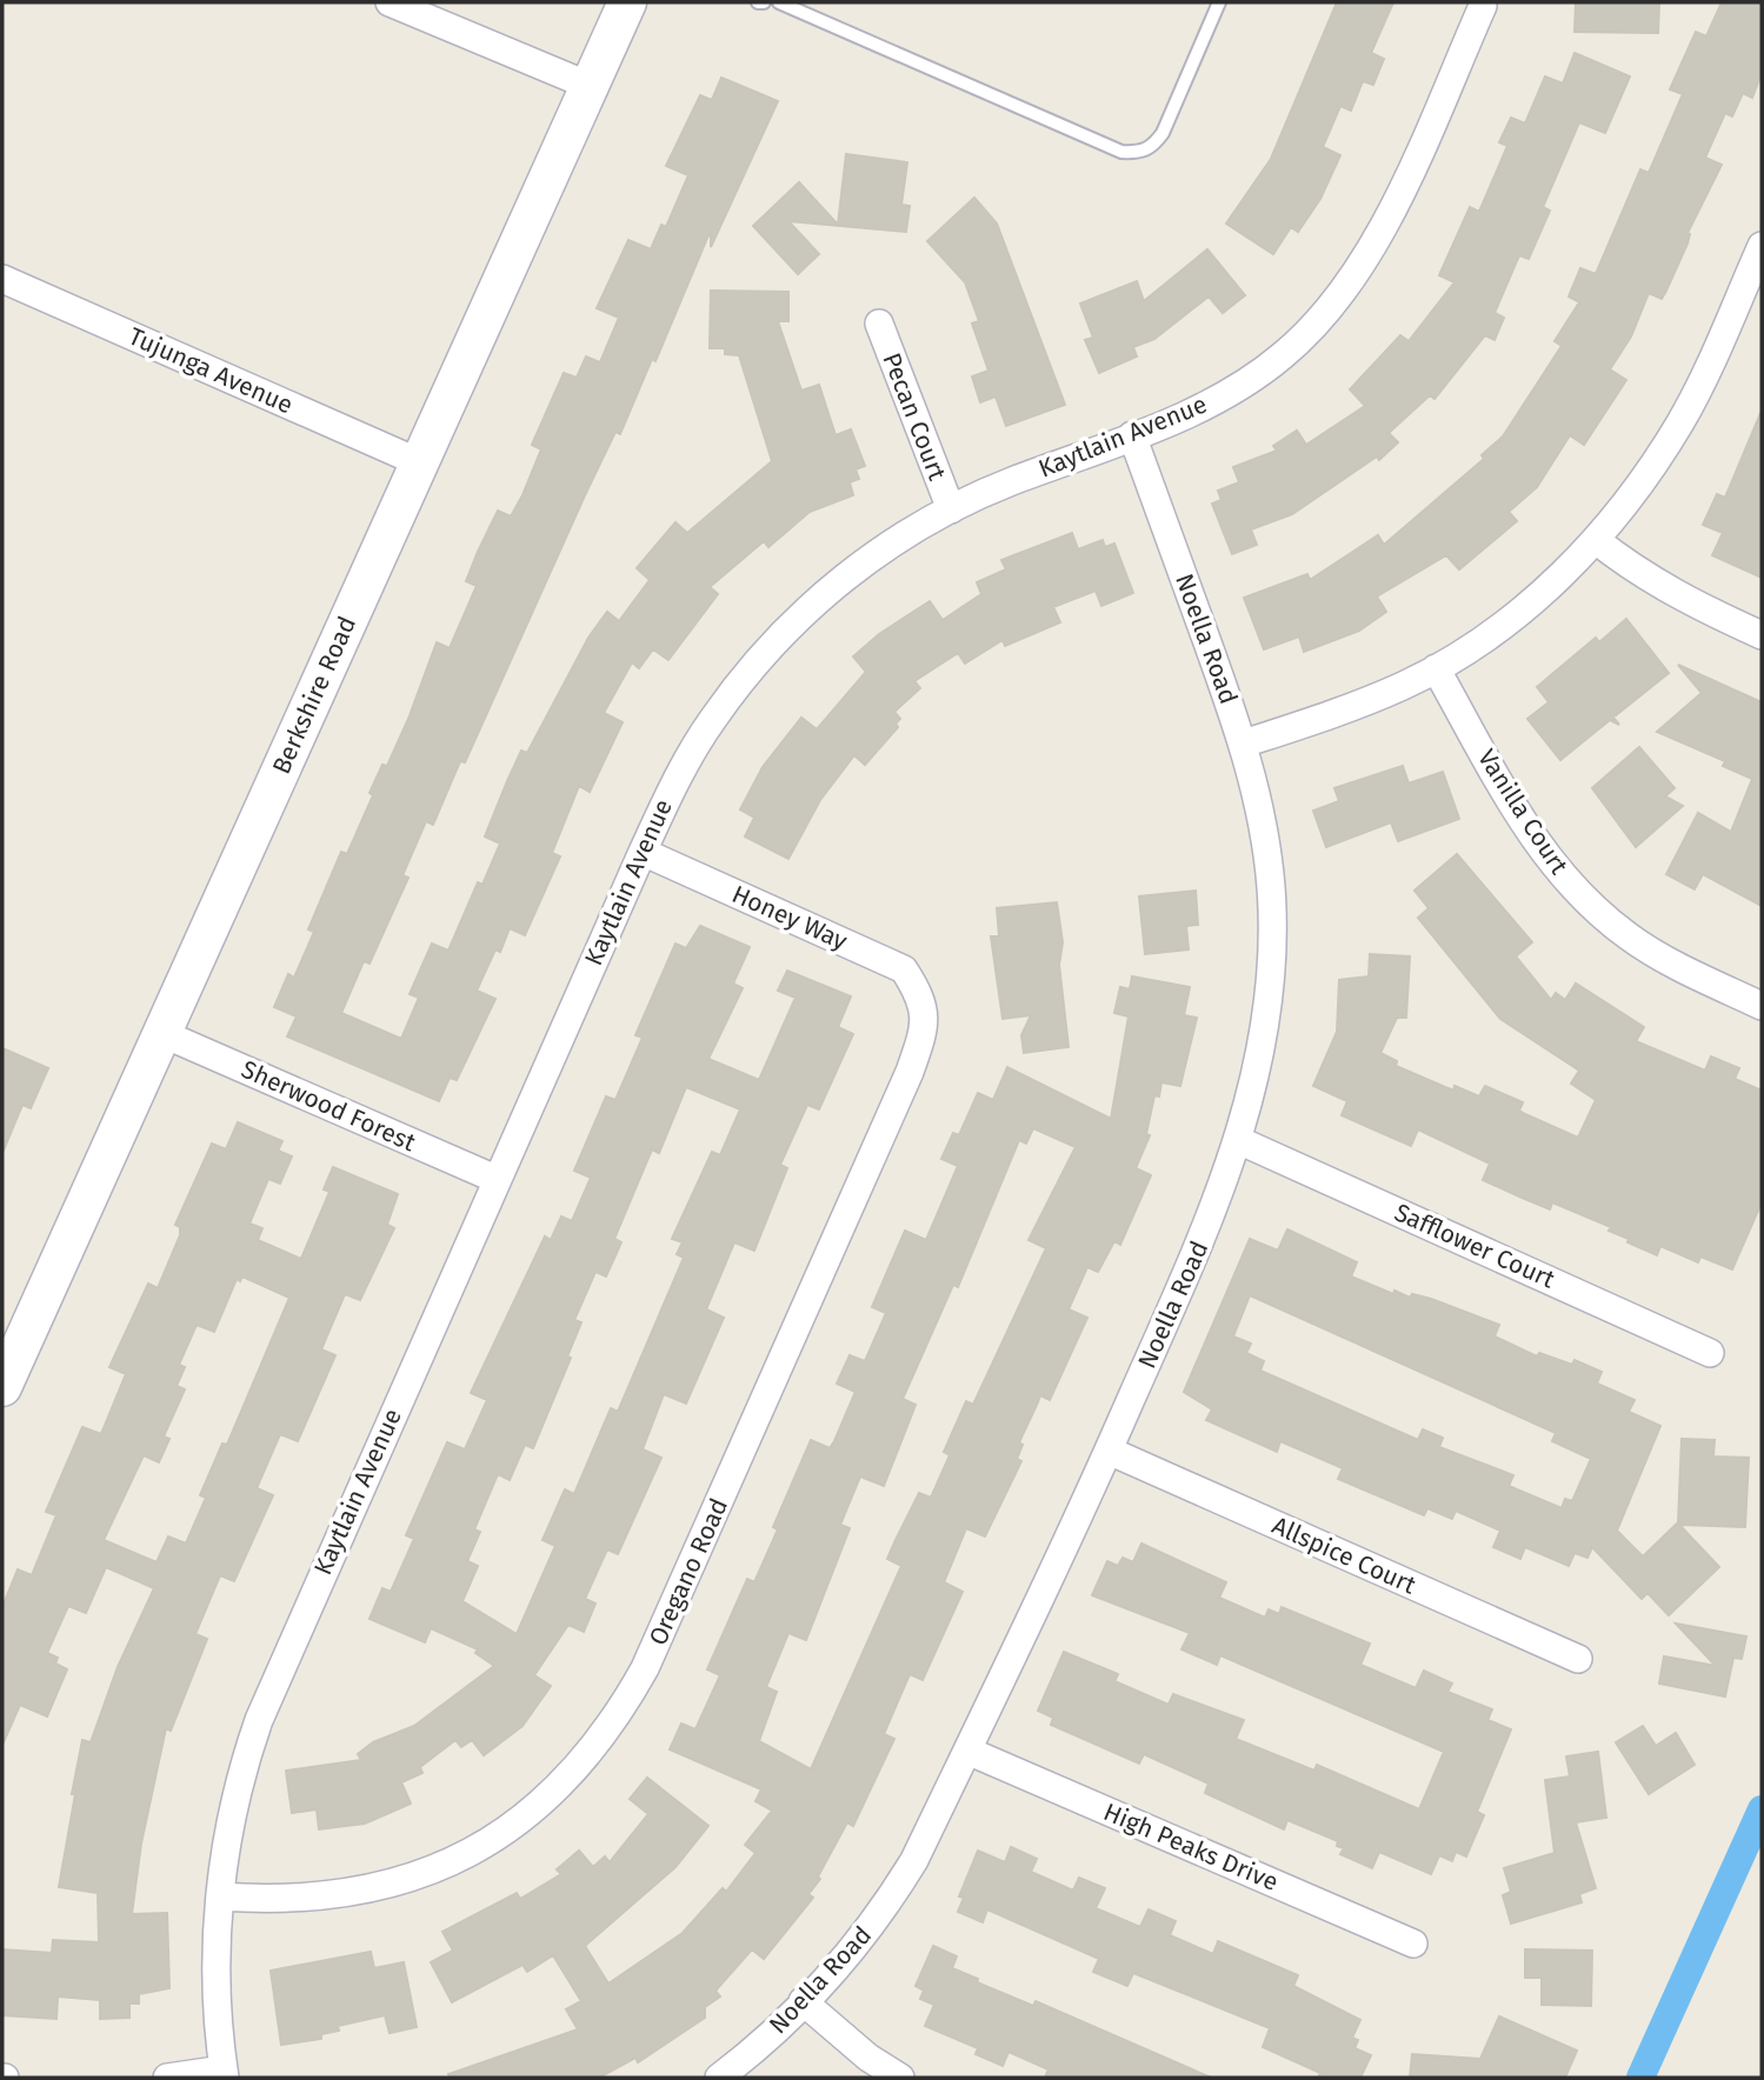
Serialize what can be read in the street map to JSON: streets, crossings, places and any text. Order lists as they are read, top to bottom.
{
  "streets": {
    "street": [
      "Tujunga Avenue",
      "Pecan Court",
      "Kaytlain Avenue",
      "Noella Road",
      "Berkshire Road",
      "Vanilla Court",
      "Honey Way",
      "Sherwood Forest",
      "Safflower Court",
      "Allspice Court",
      "Oregano Road",
      "High Peaks Drive"
    ]
  },
  "crossings": [
    ["Tujunga Avenue", "Berkshire Road"],
    ["Pecan Court", "Kaytlain Avenue"],
    ["Kaytlain Avenue", "Noella Road"],
    ["Kaytlain Avenue", "Honey Way"],
    ["Kaytlain Avenue", "Sherwood Forest"],
    ["Kaytlain Avenue", "Oregano Road"],
    ["Noella Road", "Safflower Court"],
    ["Noella Road", "Allspice Court"],
    ["Noella Road", "High Peaks Drive"],
    ["Berkshire Road", "Sherwood Forest"],
    ["Honey Way", "Oregano Road"]
  ]
}
